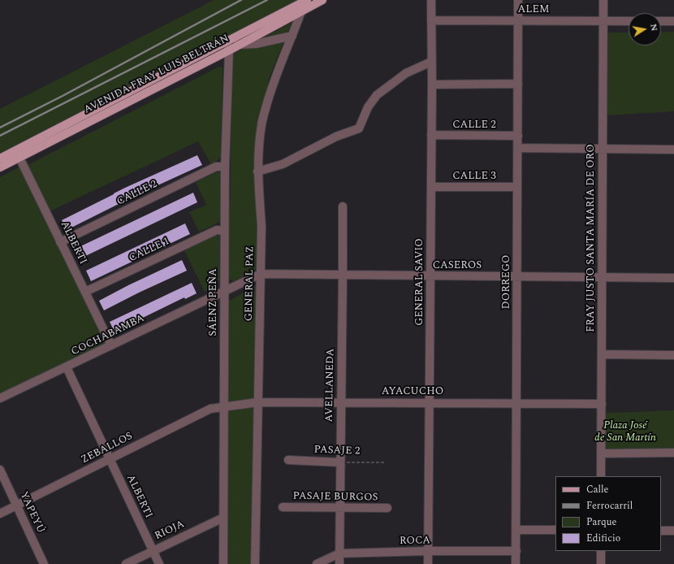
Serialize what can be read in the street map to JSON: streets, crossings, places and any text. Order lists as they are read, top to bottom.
{
  "streets": {
    "main road": ["AVENIDA FRAY LUIS BELTRÁN"],
    "street": [
      "ALEM",
      "CALLE 2",
      "CALLE 3",
      "FRAY JUSTO SANTA MARÍA DE ORO",
      "ALBERTI",
      "CALLE 1",
      "CASEROS",
      "GENERAL SAVIO",
      "DORREGO",
      "GENERAL PAZ",
      "SÁENZ PEÑA",
      "COCHABAMBA",
      "AVELLANEDA",
      "AYACUCHO",
      "ZEBALLOS",
      "PASAJE 2",
      "PASAJE BURGOS",
      "YAPEYÚ",
      "RIOJA",
      "ROCA"
    ]
  },
  "crossings": [
    ["ALEM", "FRAY JUSTO SANTA MARÍA DE ORO"],
    ["ALEM", "GENERAL SAVIO"],
    ["ALEM", "DORREGO"],
    ["AVENIDA FRAY LUIS BELTRÁN", "ALBERTI"],
    ["AVENIDA FRAY LUIS BELTRÁN", "GENERAL PAZ"],
    ["AVENIDA FRAY LUIS BELTRÁN", "SÁENZ PEÑA"],
    ["CALLE 2", "ALBERTI"],
    ["CALLE 2", "GENERAL SAVIO"],
    ["CALLE 2", "DORREGO"],
    ["CALLE 2", "SÁENZ PEÑA"],
    ["CALLE 3", "GENERAL SAVIO"],
    ["CALLE 3", "DORREGO"],
    ["FRAY JUSTO SANTA MARÍA DE ORO", "CASEROS"],
    ["FRAY JUSTO SANTA MARÍA DE ORO", "AYACUCHO"],
    ["ALBERTI", "CALLE 1"],
    ["ALBERTI", "COCHABAMBA"],
    ["ALBERTI", "ZEBALLOS"],
    ["ALBERTI", "RIOJA"],
    ["CALLE 1", "SÁENZ PEÑA"],
    ["CASEROS", "GENERAL SAVIO"],
    ["CASEROS", "DORREGO"],
    ["CASEROS", "GENERAL PAZ"],
    ["CASEROS", "SÁENZ PEÑA"],
    ["CASEROS", "COCHABAMBA"],
    ["CASEROS", "AVELLANEDA"],
    ["GENERAL SAVIO", "AYACUCHO"],
    ["GENERAL SAVIO", "ROCA"],
    ["DORREGO", "AYACUCHO"],
    ["DORREGO", "ROCA"],
    ["GENERAL PAZ", "AYACUCHO"],
    ["SÁENZ PEÑA", "COCHABAMBA"],
    ["SÁENZ PEÑA", "AYACUCHO"],
    ["SÁENZ PEÑA", "ZEBALLOS"],
    ["SÁENZ PEÑA", "RIOJA"],
    ["AVELLANEDA", "AYACUCHO"],
    ["AVELLANEDA", "PASAJE 2"],
    ["AVELLANEDA", "PASAJE BURGOS"],
    ["AVELLANEDA", "ROCA"],
    ["AYACUCHO", "ZEBALLOS"],
    ["ZEBALLOS", "YAPEYÚ"]
  ],
  "parks": ["Plaza José de San Martín"],
  "legend": [
    "Calle",
    "Ferrocarril",
    "Parque",
    "Edificio"
  ],
  "north": "right"
}
